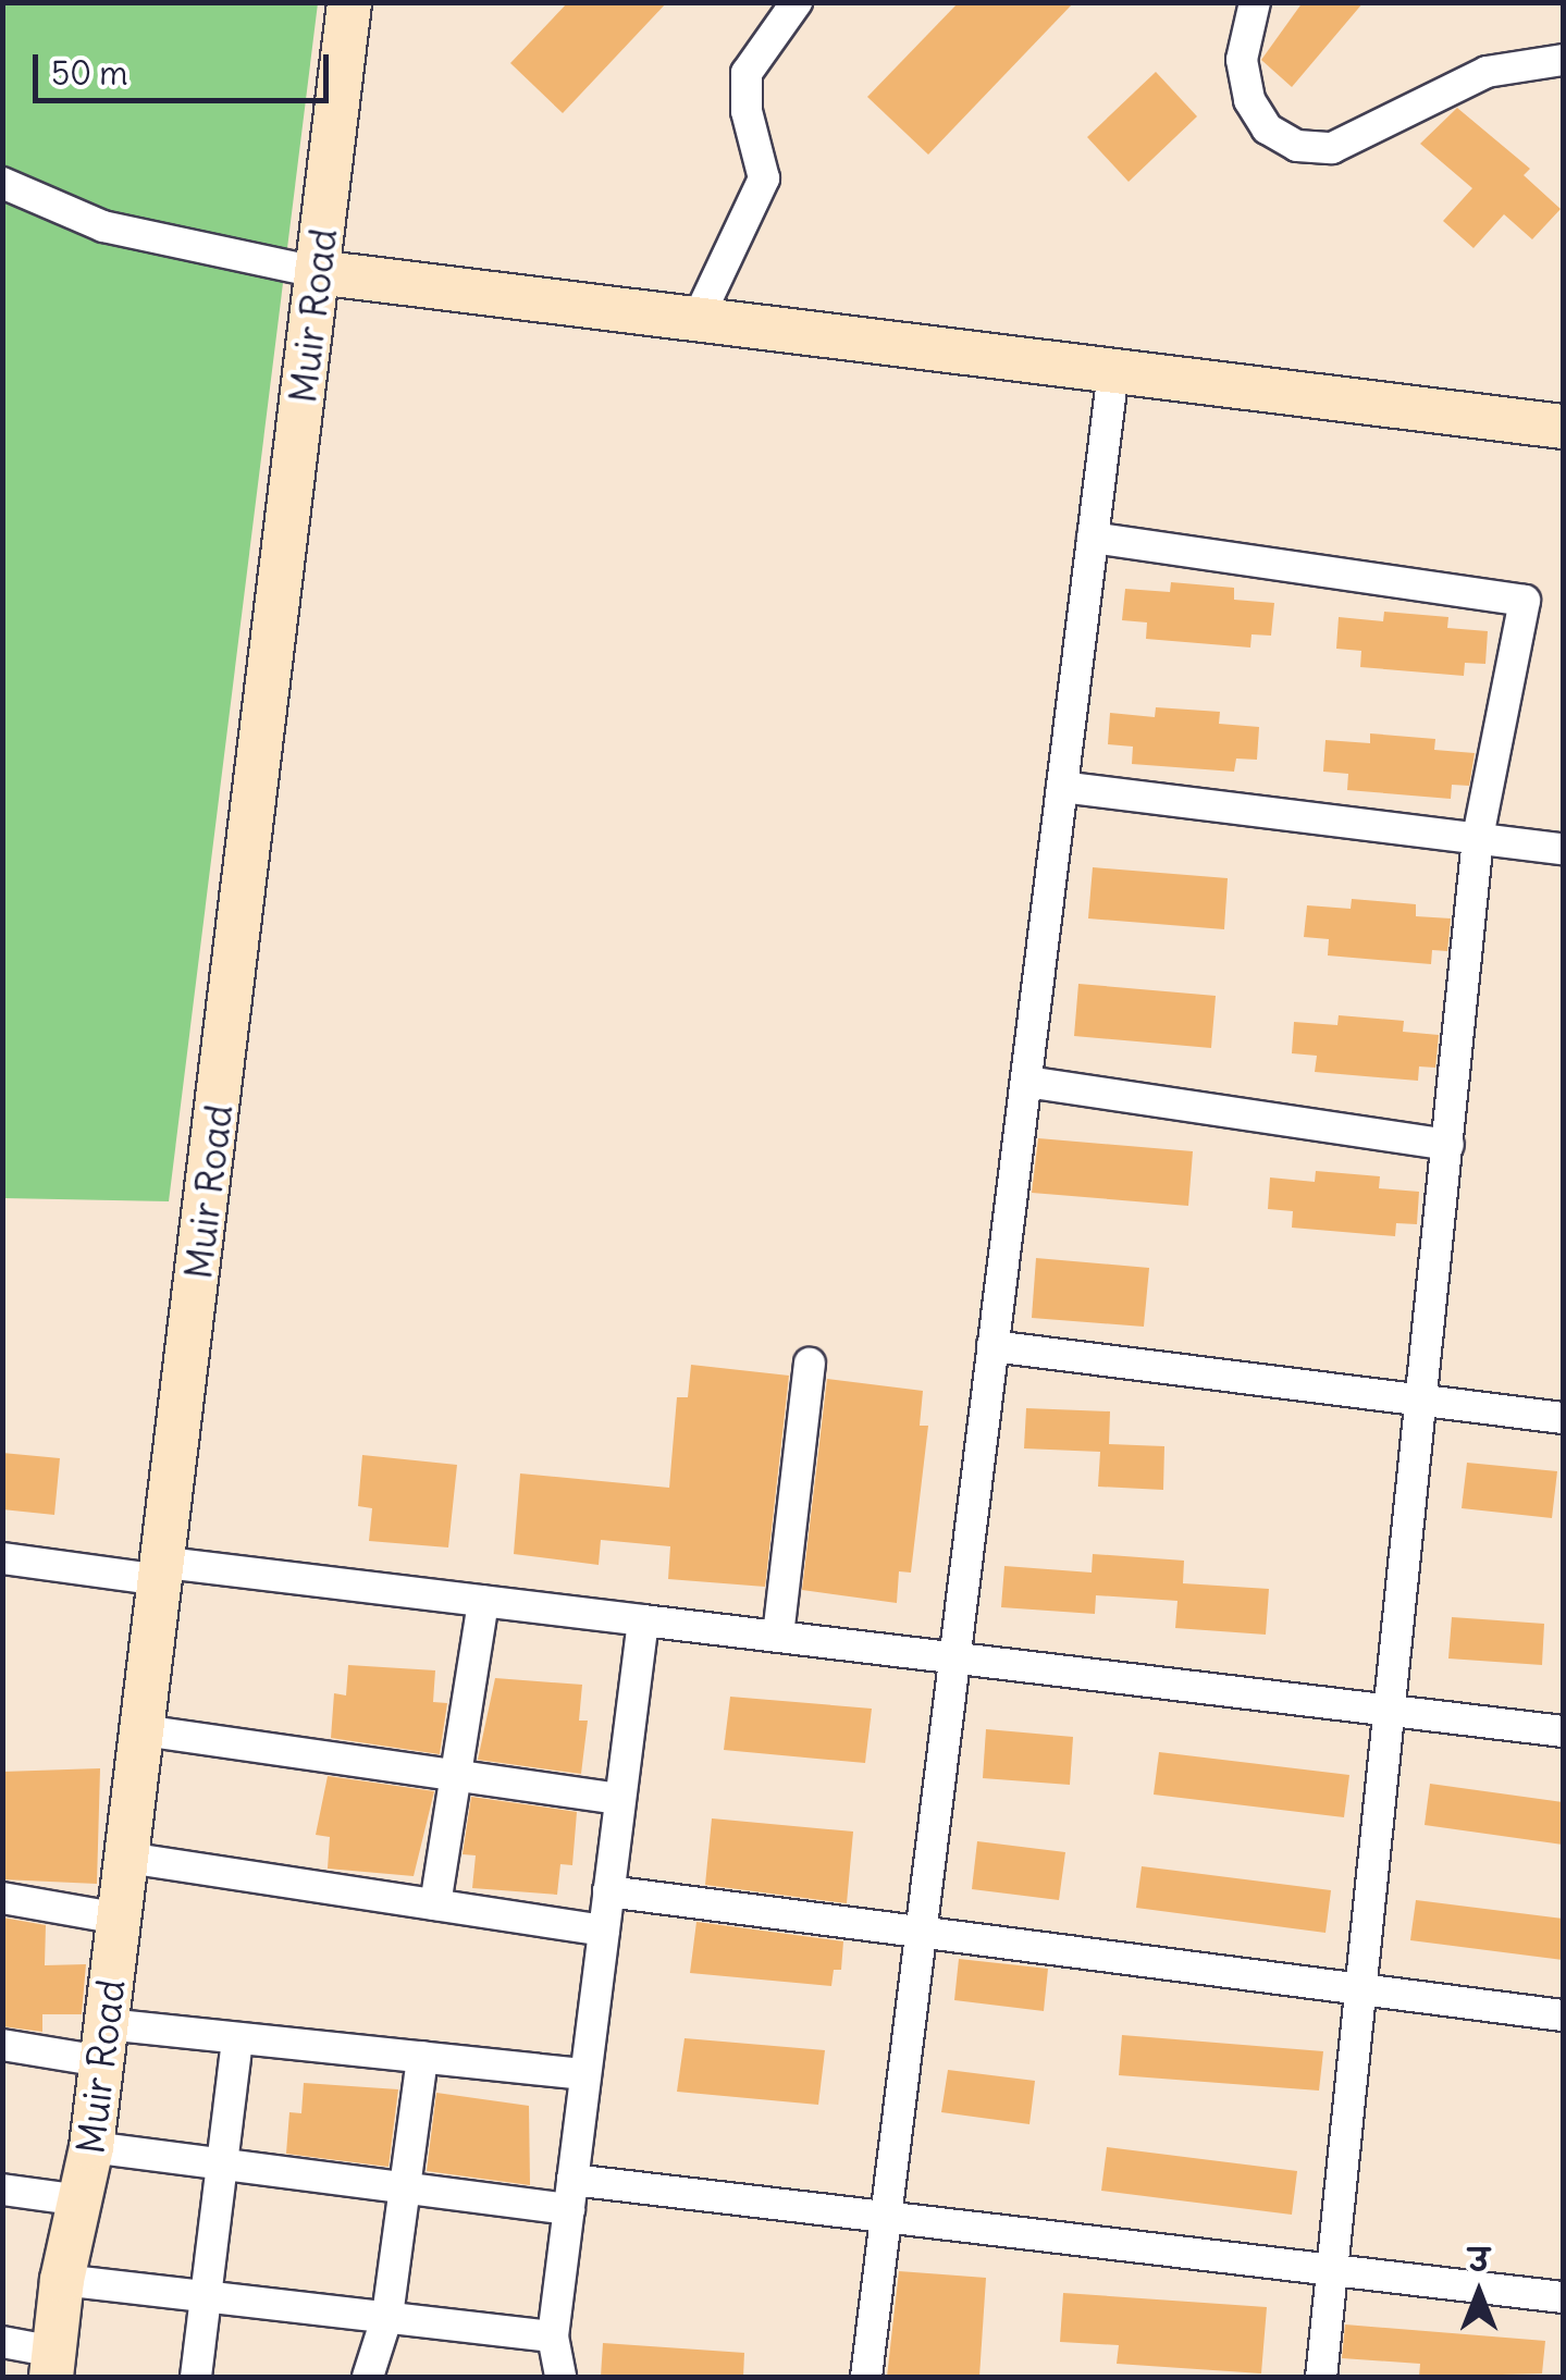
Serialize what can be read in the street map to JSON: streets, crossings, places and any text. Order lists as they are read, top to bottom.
{
  "streets": {
    "main road": ["Muir Road"]
  },
  "scale_bar": "50 m",
  "north": "top"
}
